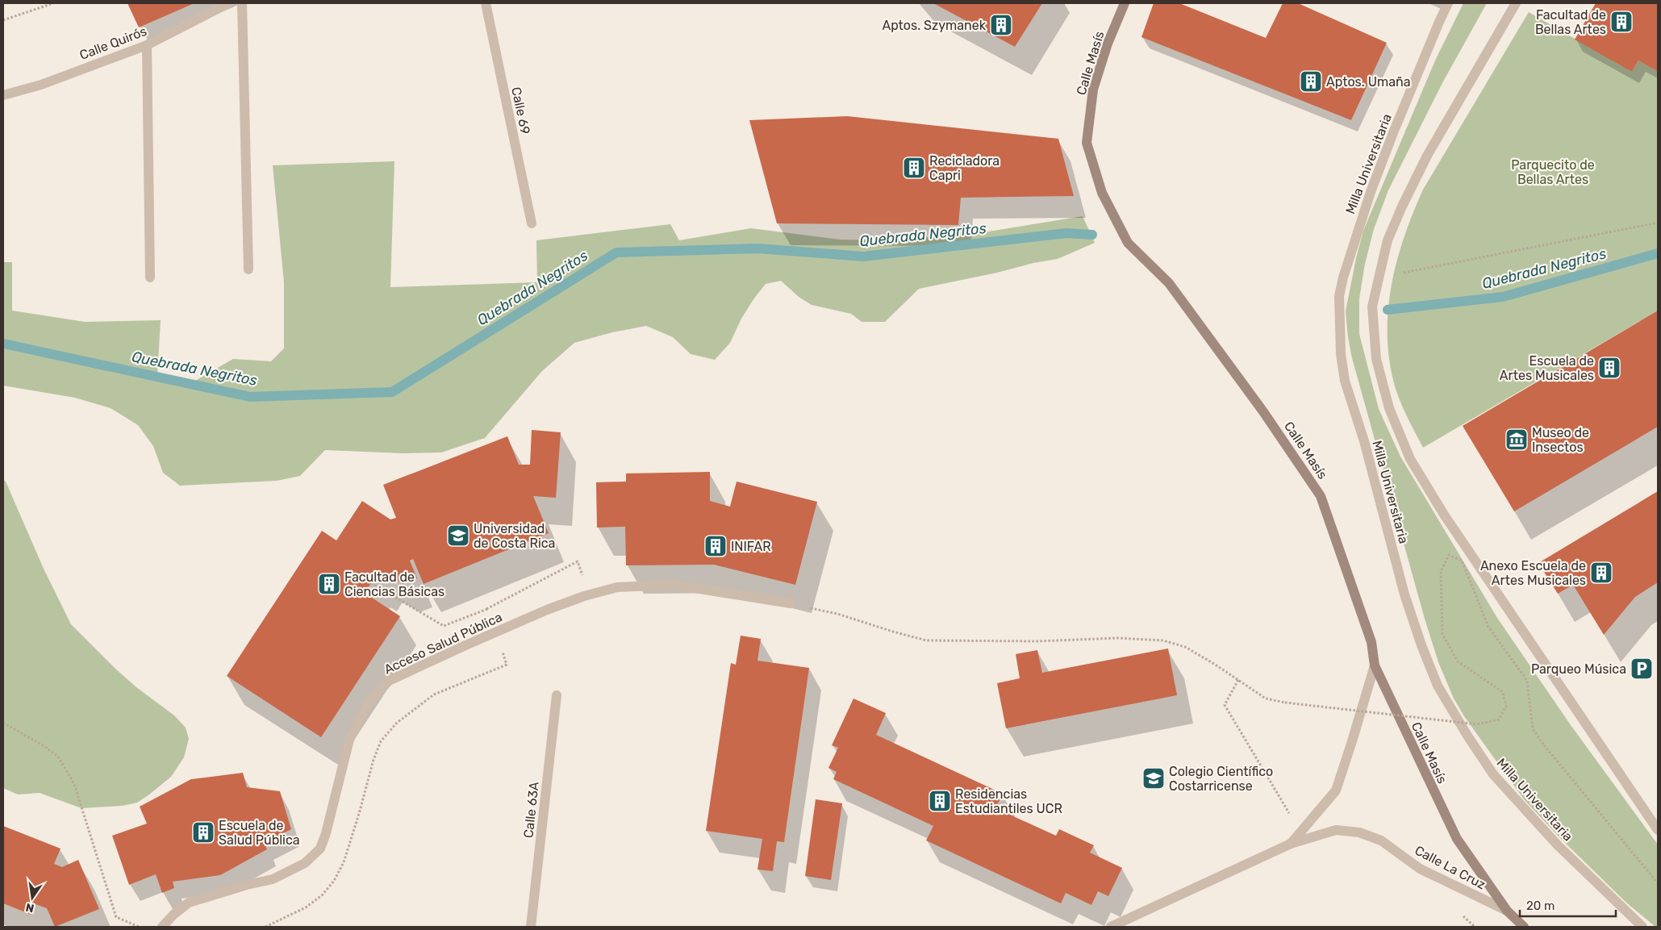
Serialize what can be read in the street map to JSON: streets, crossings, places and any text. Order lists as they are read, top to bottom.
{
  "streets": {
    "street": [
      "Calle Quirós",
      "Calle Masís",
      "Calle 69",
      "Milla Universitaria",
      "Acceso Salud Pública",
      "Calle 63A",
      "Calle La Cruz"
    ]
  },
  "crossings": [
    ["Calle Masís", "Calle La Cruz"]
  ],
  "water": ["Quebrada Negritos"],
  "parks": ["Parquecito de Bellas Artes"],
  "places": {
    "building": [
      "Facultad de Bellas Artes",
      "Aptos. Szymanek",
      "Aptos. Umaña",
      "Recicladora Capri",
      "Escuela de Artes Musicales",
      "INIFAR",
      "Anexo Escuela de Artes Musicales",
      "Facultad de Ciencias Básicas",
      "Residencias Estudiantiles UCR",
      "Escuela de Salud Pública"
    ],
    "museum": ["Museo de Insectos"],
    "school or university": ["Universidad de Costa Rica", "Colegio Científico Costarricense"],
    "parking": ["Parqueo Música"]
  },
  "scale_bar": "20 m",
  "north": "bottom"
}
